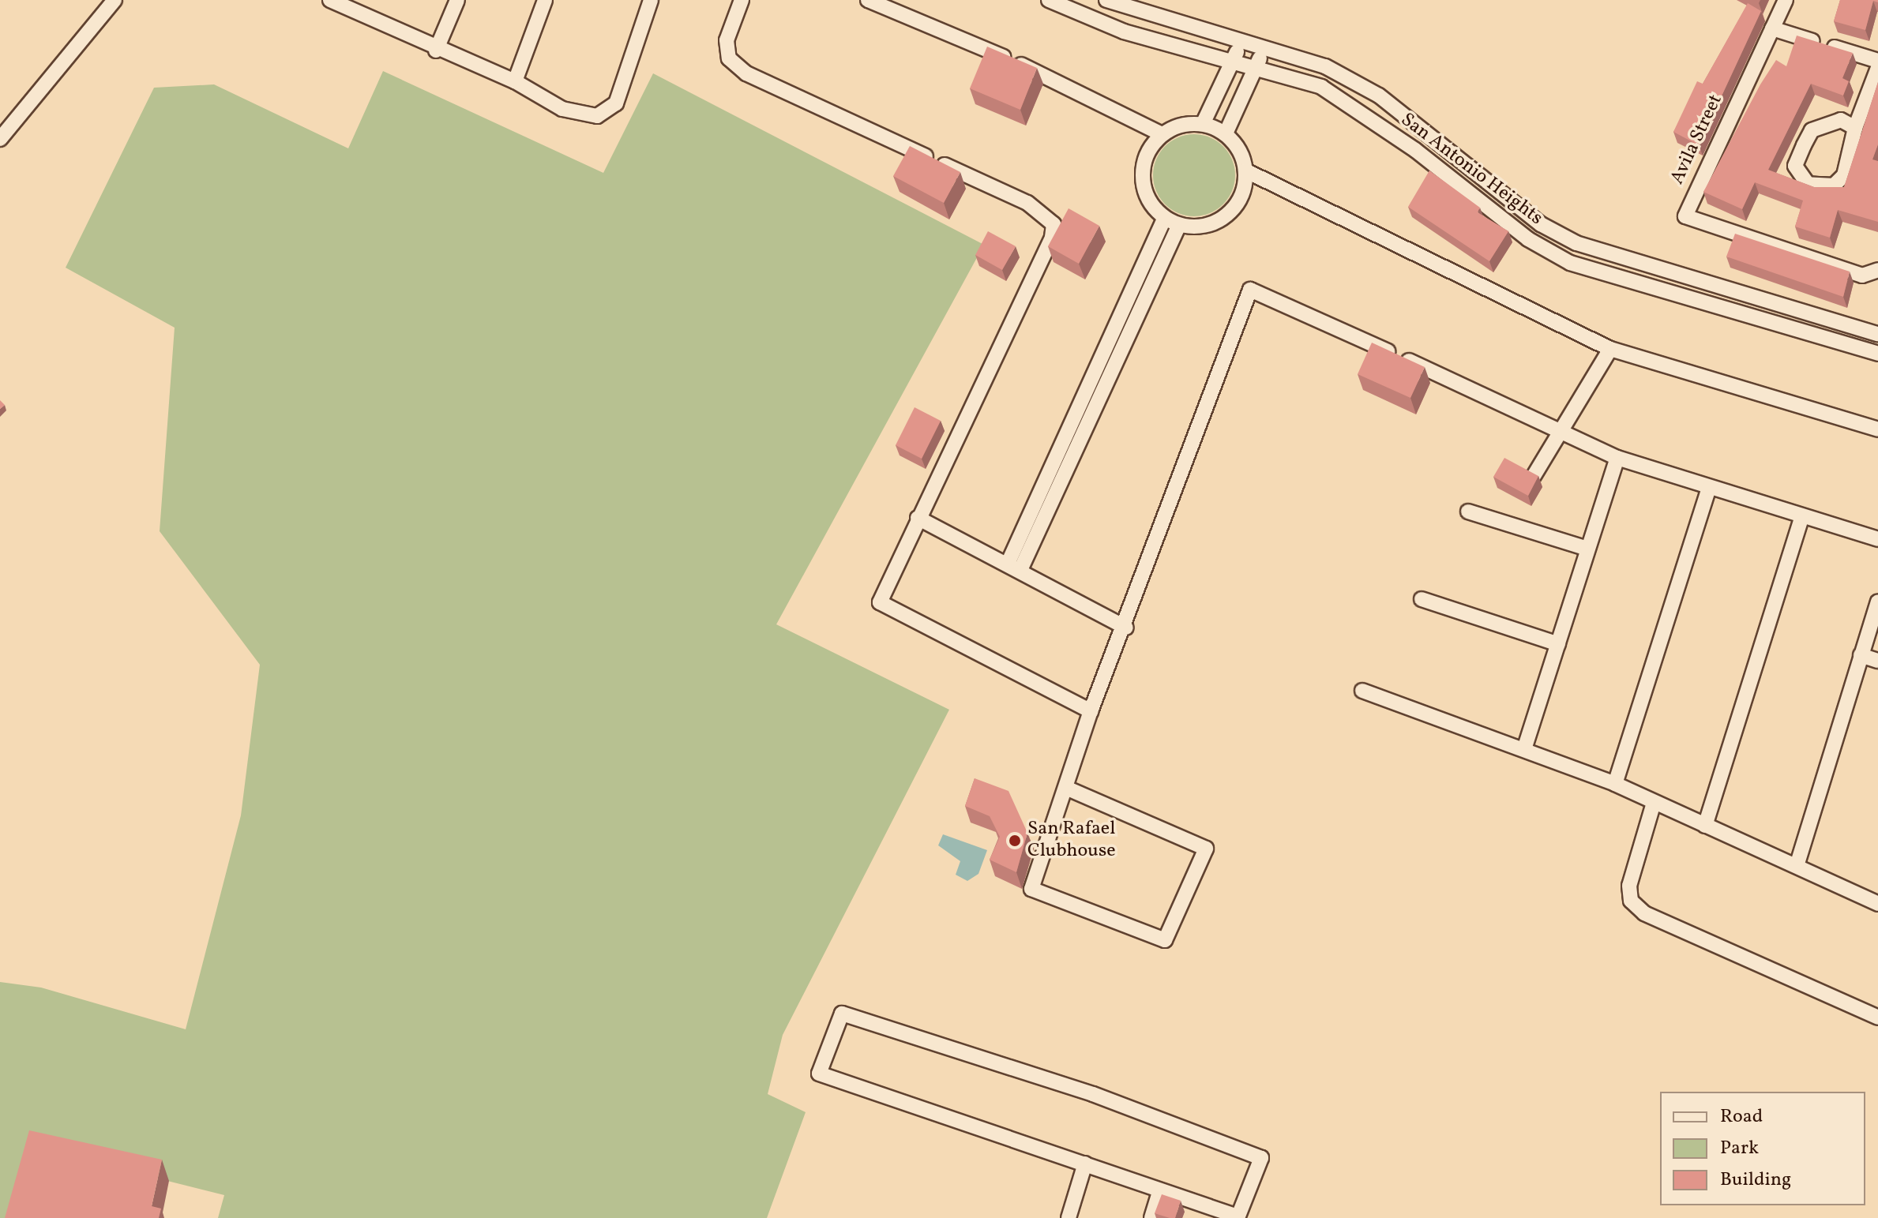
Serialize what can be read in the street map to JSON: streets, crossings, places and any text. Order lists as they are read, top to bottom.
{
  "streets": {
    "street": ["Avila Street", "San Antonio Heights"]
  },
  "places": ["San Rafael Clubhouse"],
  "legend": ["Road", "Park", "Building"]
}
